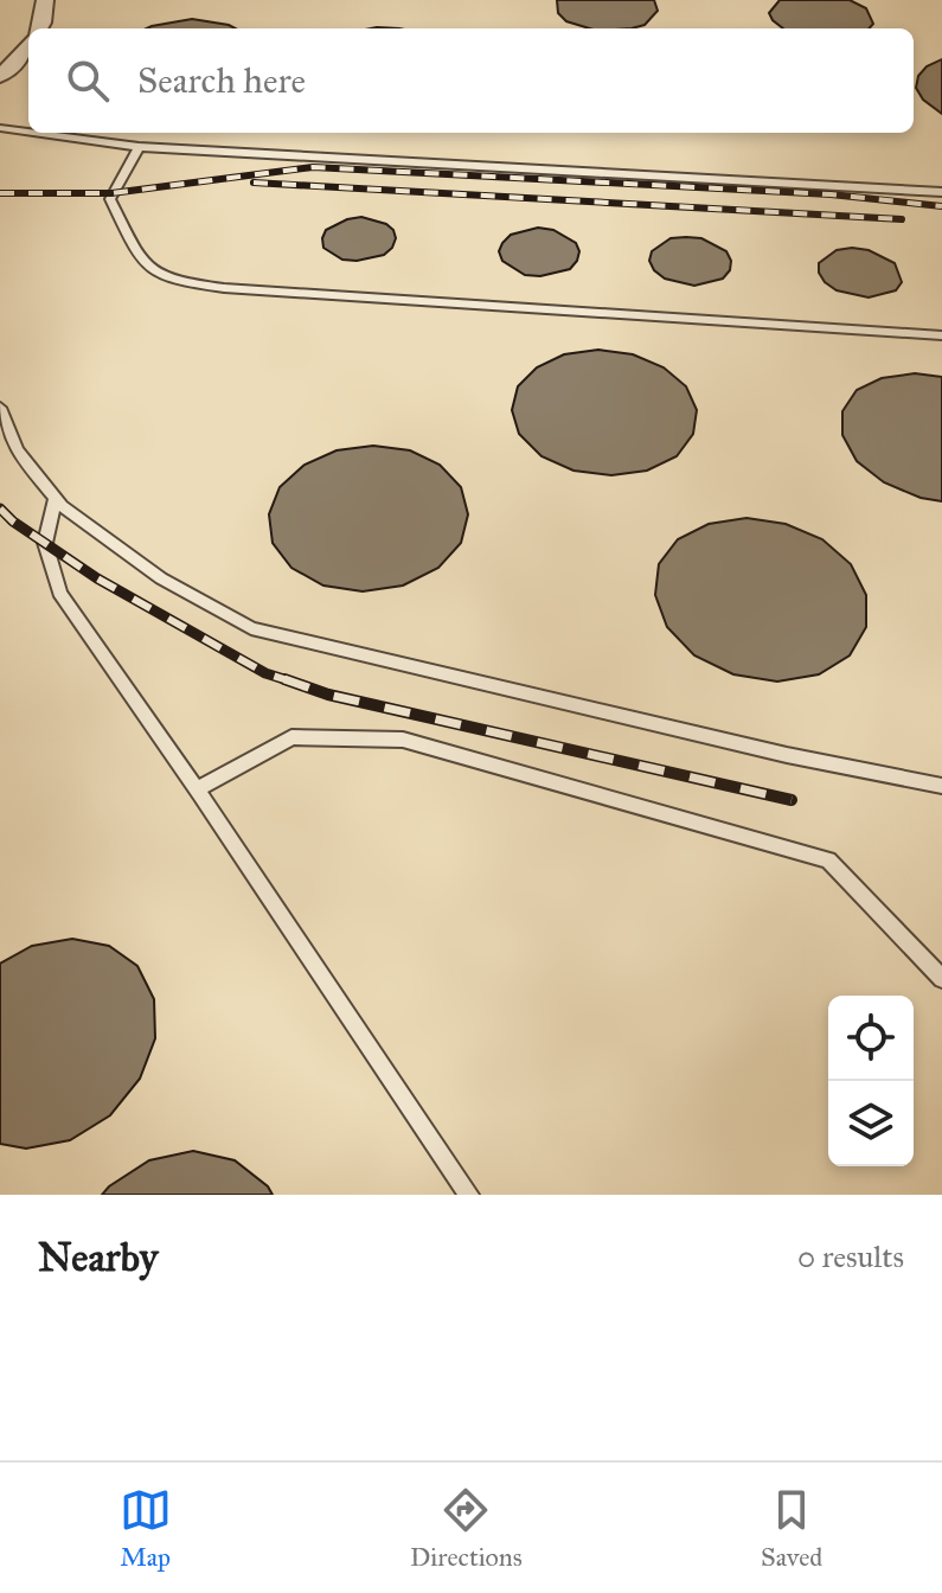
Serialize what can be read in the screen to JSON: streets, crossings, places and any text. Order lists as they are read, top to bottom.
{
  "page": {
    "search": "Search here",
    "heading": ["Nearby", "0 results"],
    "nav": ["Map", "Directions", "Saved"]
  }
}
